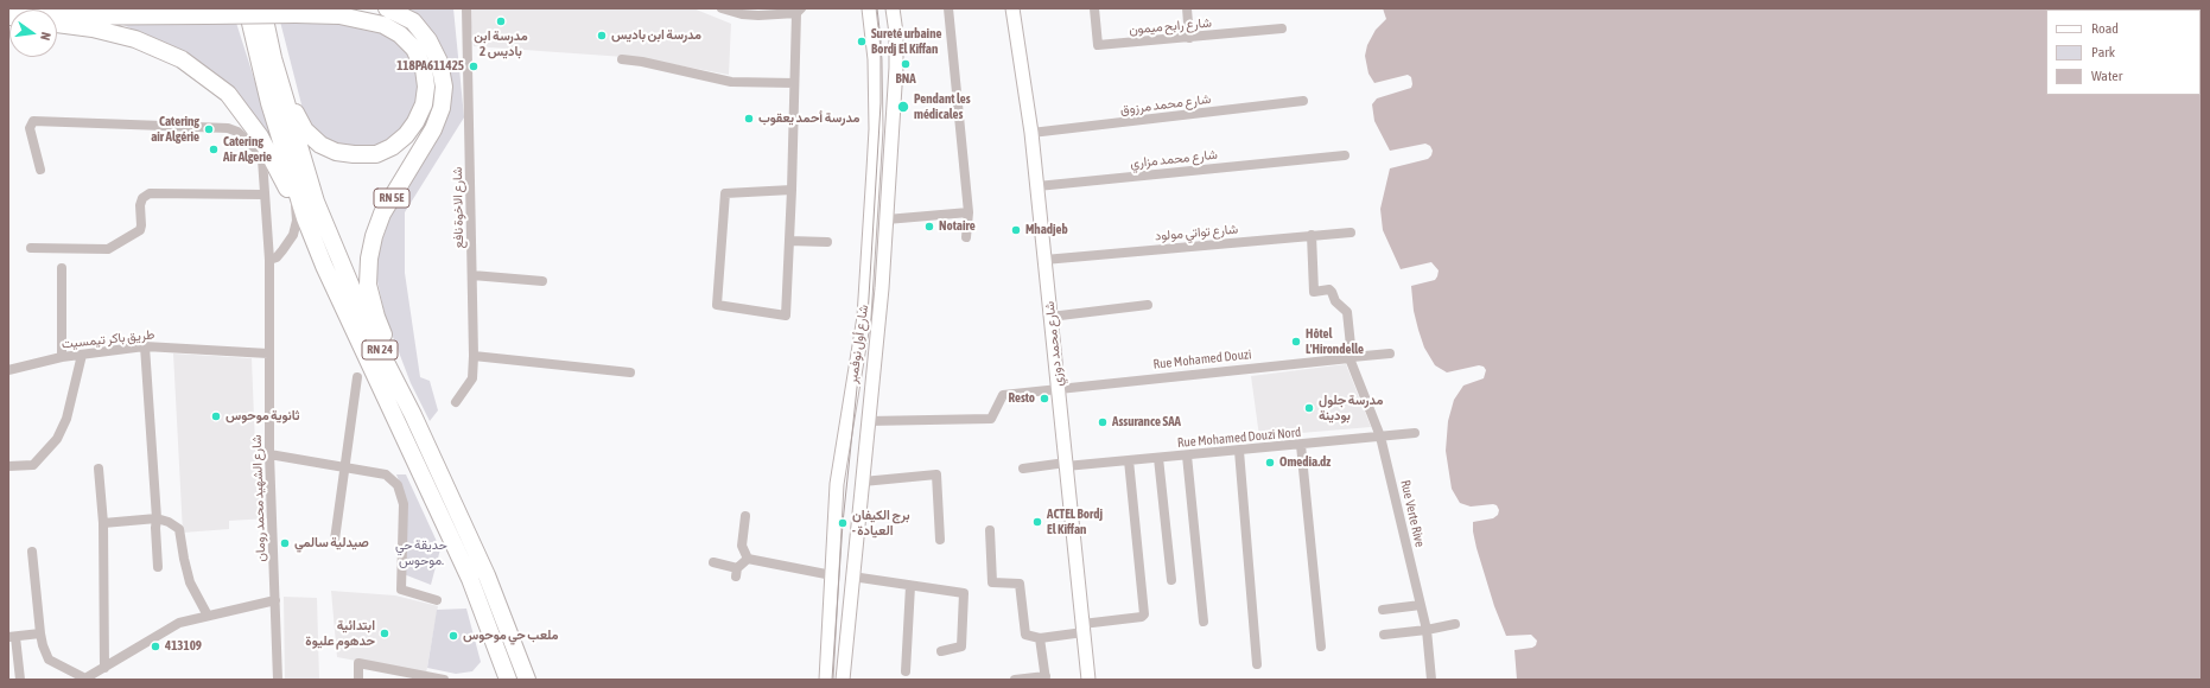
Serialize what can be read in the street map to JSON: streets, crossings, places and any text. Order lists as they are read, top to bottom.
{
  "streets": {
    "highway": ["RN 5E", "RN 24"],
    "main road": ["شارع أول نوفمبر", "شارع محمد دوزي"],
    "street": [
      "شارع رابح ميمون",
      "شارع محمد مرزوق",
      "شارع محمد مزاري",
      "شارع الاخوة نافع",
      "شارع تواتي مولود",
      "طريق باكر تيمسيت",
      "Rue Mohamed Douzi",
      "Rue Mohamed Douzi Nord",
      "شارع الشهيد محمد رومان",
      "Rue Verte Rive"
    ]
  },
  "crossings": [
    ["شارع محمد مرزوق", "شارع محمد دوزي"],
    ["شارع محمد مزاري", "شارع محمد دوزي"],
    ["RN 5E", "RN 24"],
    ["شارع تواتي مولود", "شارع محمد دوزي"],
    ["شارع تواتي مولود", "Rue Verte Rive"],
    ["طريق باكر تيمسيت", "شارع الشهيد محمد رومان"],
    ["شارع أول نوفمبر", "Rue Mohamed Douzi"],
    ["شارع محمد دوزي", "Rue Mohamed Douzi"],
    ["شارع محمد دوزي", "Rue Mohamed Douzi Nord"],
    ["Rue Mohamed Douzi", "Rue Verte Rive"],
    ["Rue Mohamed Douzi Nord", "Rue Verte Rive"]
  ],
  "parks": ["حديقة حي موحوس."],
  "places": [
    "مدرسة ابن باديس 2",
    "مدرسة ابن باديس",
    "Sureté urbaine Bordj El Kiffan",
    "BNA",
    "118PA611425",
    "Pendant les médicales",
    "مدرسة أحمد يعقوب",
    "Catering air Algérie",
    "Catering Air Algerie",
    "Notaire",
    "Mhadjeb",
    "Hôtel L'Hirondelle",
    "Resto",
    "مدرسة جلول بودينة",
    "ثانوية موحوس",
    "Assurance SAA",
    "Omedia.dz",
    "ACTEL Bordj El Kiffan",
    "برج الكيفان - العيادة",
    "صيدلية سالمي",
    "ابتدائية حدهوم عليوة",
    "ملعب حي موحوس",
    "413109"
  ],
  "legend": ["Road", "Park", "Water"],
  "north": "right"
}
